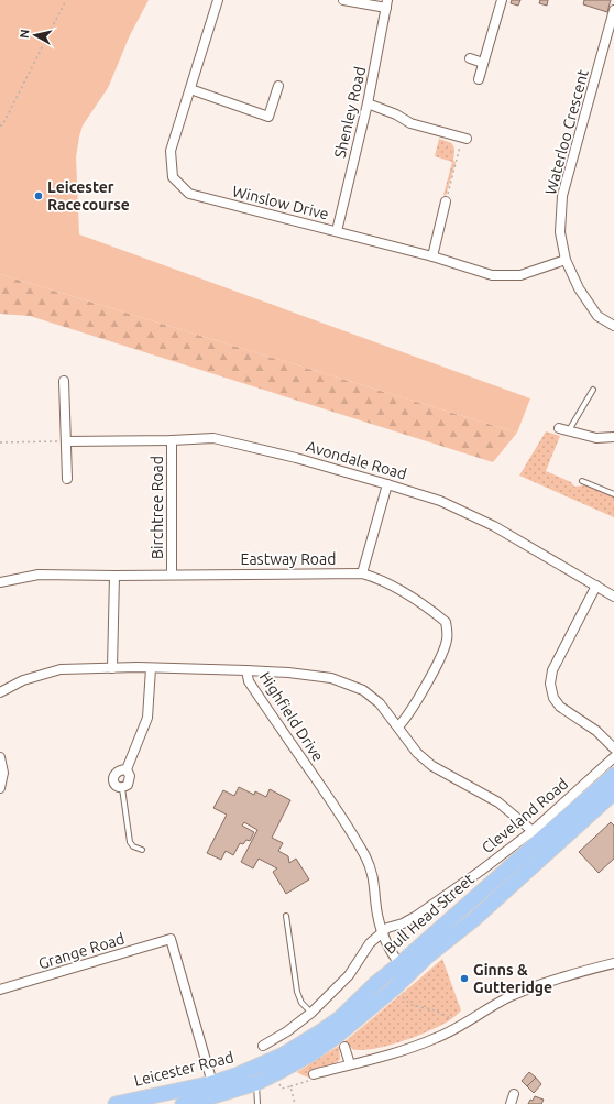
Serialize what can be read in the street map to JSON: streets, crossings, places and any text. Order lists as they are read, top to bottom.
{
  "streets": {
    "main road": ["Bull Head Street", "Leicester Road"],
    "street": [
      "Shenley Road",
      "Waterloo Crescent",
      "Winslow Drive",
      "Avondale Road",
      "Birchtree Road",
      "Eastway Road",
      "Highfield Drive",
      "Cleveland Road",
      "Grange Road"
    ]
  },
  "crossings": [
    ["Shenley Road", "Winslow Drive"],
    ["Waterloo Crescent", "Winslow Drive"],
    ["Avondale Road", "Birchtree Road"],
    ["Birchtree Road", "Eastway Road"],
    ["Highfield Drive", "Cleveland Road"],
    ["Highfield Drive", "Bull Head Street"],
    ["Bull Head Street", "Leicester Road"],
    ["Grange Road", "Leicester Road"]
  ],
  "places": ["Leicester Racecourse", "Ginns & Gutteridge"],
  "north": "left"
}
